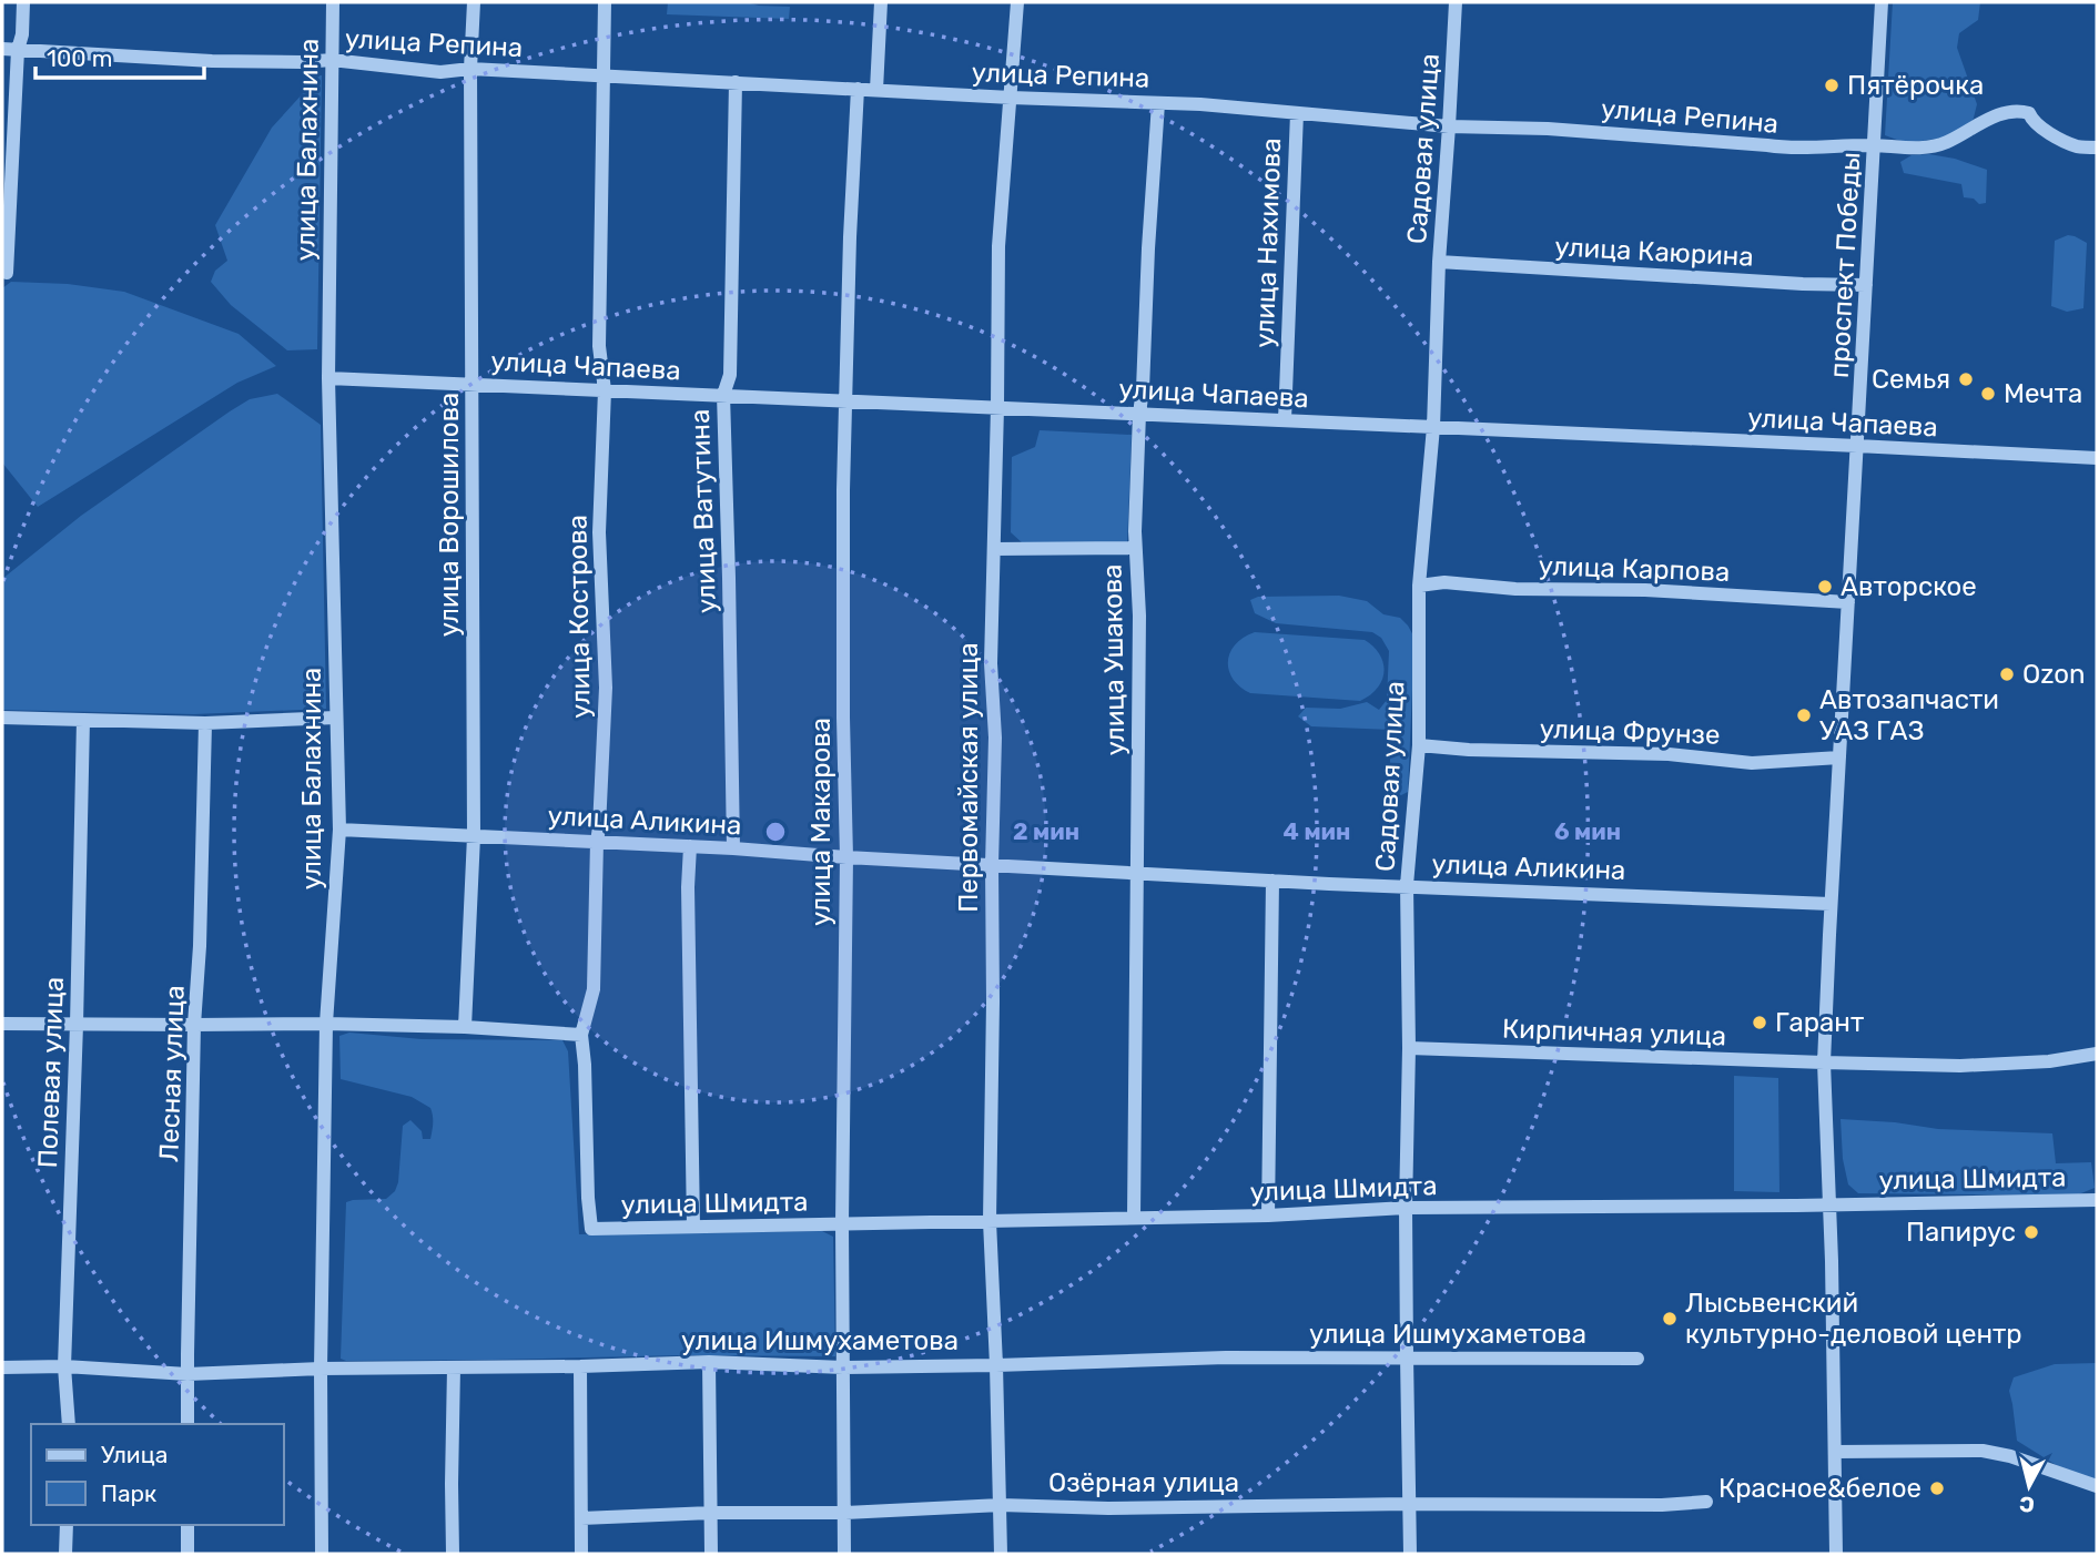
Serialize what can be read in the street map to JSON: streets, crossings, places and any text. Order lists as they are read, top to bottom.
{
  "streets": {
    "street": [
      "улица Репина",
      "Садовая улица",
      "улица Балахнина",
      "улица Нахимова",
      "улица Каюрина",
      "проспект Победы",
      "улица Чапаева",
      "улица Ватутина",
      "улица Ворошилова",
      "улица Карпова",
      "улица Кострова",
      "улица Ушакова",
      "улица Фрунзе",
      "Первомайская улица",
      "улица Аликина",
      "улица Макарова",
      "Кирпичная улица",
      "Полевая улица",
      "Лесная улица",
      "улица Шмидта",
      "улица Ишмухаметова",
      "Озёрная улица"
    ]
  },
  "crossings": [
    ["улица Репина", "Садовая улица"],
    ["улица Репина", "улица Балахнина"],
    ["улица Репина", "улица Нахимова"],
    ["улица Репина", "проспект Победы"],
    ["улица Репина", "улица Ватутина"],
    ["улица Репина", "улица Ворошилова"],
    ["улица Репина", "улица Кострова"],
    ["улица Репина", "улица Ушакова"],
    ["улица Репина", "Первомайская улица"],
    ["улица Репина", "улица Макарова"],
    ["Садовая улица", "улица Каюрина"],
    ["Садовая улица", "улица Чапаева"],
    ["Садовая улица", "улица Карпова"],
    ["Садовая улица", "улица Фрунзе"],
    ["Садовая улица", "улица Аликина"],
    ["Садовая улица", "Кирпичная улица"],
    ["Садовая улица", "улица Шмидта"],
    ["Садовая улица", "улица Ишмухаметова"],
    ["Садовая улица", "Озёрная улица"],
    ["улица Балахнина", "улица Чапаева"],
    ["улица Балахнина", "улица Аликина"],
    ["улица Балахнина", "улица Ишмухаметова"],
    ["улица Нахимова", "улица Чапаева"],
    ["улица Каюрина", "проспект Победы"],
    ["проспект Победы", "улица Чапаева"],
    ["проспект Победы", "улица Карпова"],
    ["проспект Победы", "улица Фрунзе"],
    ["проспект Победы", "улица Аликина"],
    ["проспект Победы", "Кирпичная улица"],
    ["проспект Победы", "улица Шмидта"],
    ["улица Чапаева", "улица Ватутина"],
    ["улица Чапаева", "улица Ворошилова"],
    ["улица Чапаева", "улица Кострова"],
    ["улица Чапаева", "улица Ушакова"],
    ["улица Чапаева", "Первомайская улица"],
    ["улица Чапаева", "улица Макарова"],
    ["улица Ватутина", "улица Аликина"],
    ["улица Ворошилова", "улица Аликина"],
    ["улица Кострова", "улица Аликина"],
    ["улица Кострова", "улица Шмидта"],
    ["улица Ушакова", "улица Аликина"],
    ["улица Ушакова", "улица Шмидта"],
    ["Первомайская улица", "улица Аликина"],
    ["Первомайская улица", "улица Шмидта"],
    ["Первомайская улица", "улица Ишмухаметова"],
    ["Первомайская улица", "Озёрная улица"],
    ["улица Аликина", "улица Макарова"],
    ["улица Макарова", "улица Шмидта"],
    ["улица Макарова", "улица Ишмухаметова"],
    ["улица Макарова", "Озёрная улица"],
    ["Полевая улица", "улица Ишмухаметова"],
    ["Лесная улица", "улица Ишмухаметова"]
  ],
  "places": [
    "Пятёрочка",
    "Семья",
    "Мечта",
    "Авторское",
    "Ozon",
    "Автозапчасти УАЗ ГАЗ",
    "Гарант",
    "Папирус",
    "Лысьвенский культурно-деловой центр",
    "Красное&белое"
  ],
  "legend": ["Улица", "Парк"],
  "scale_bar": "100 m",
  "north": "bottom",
  "rings": ["2 мин", "4 мин", "6 мин"]
}
